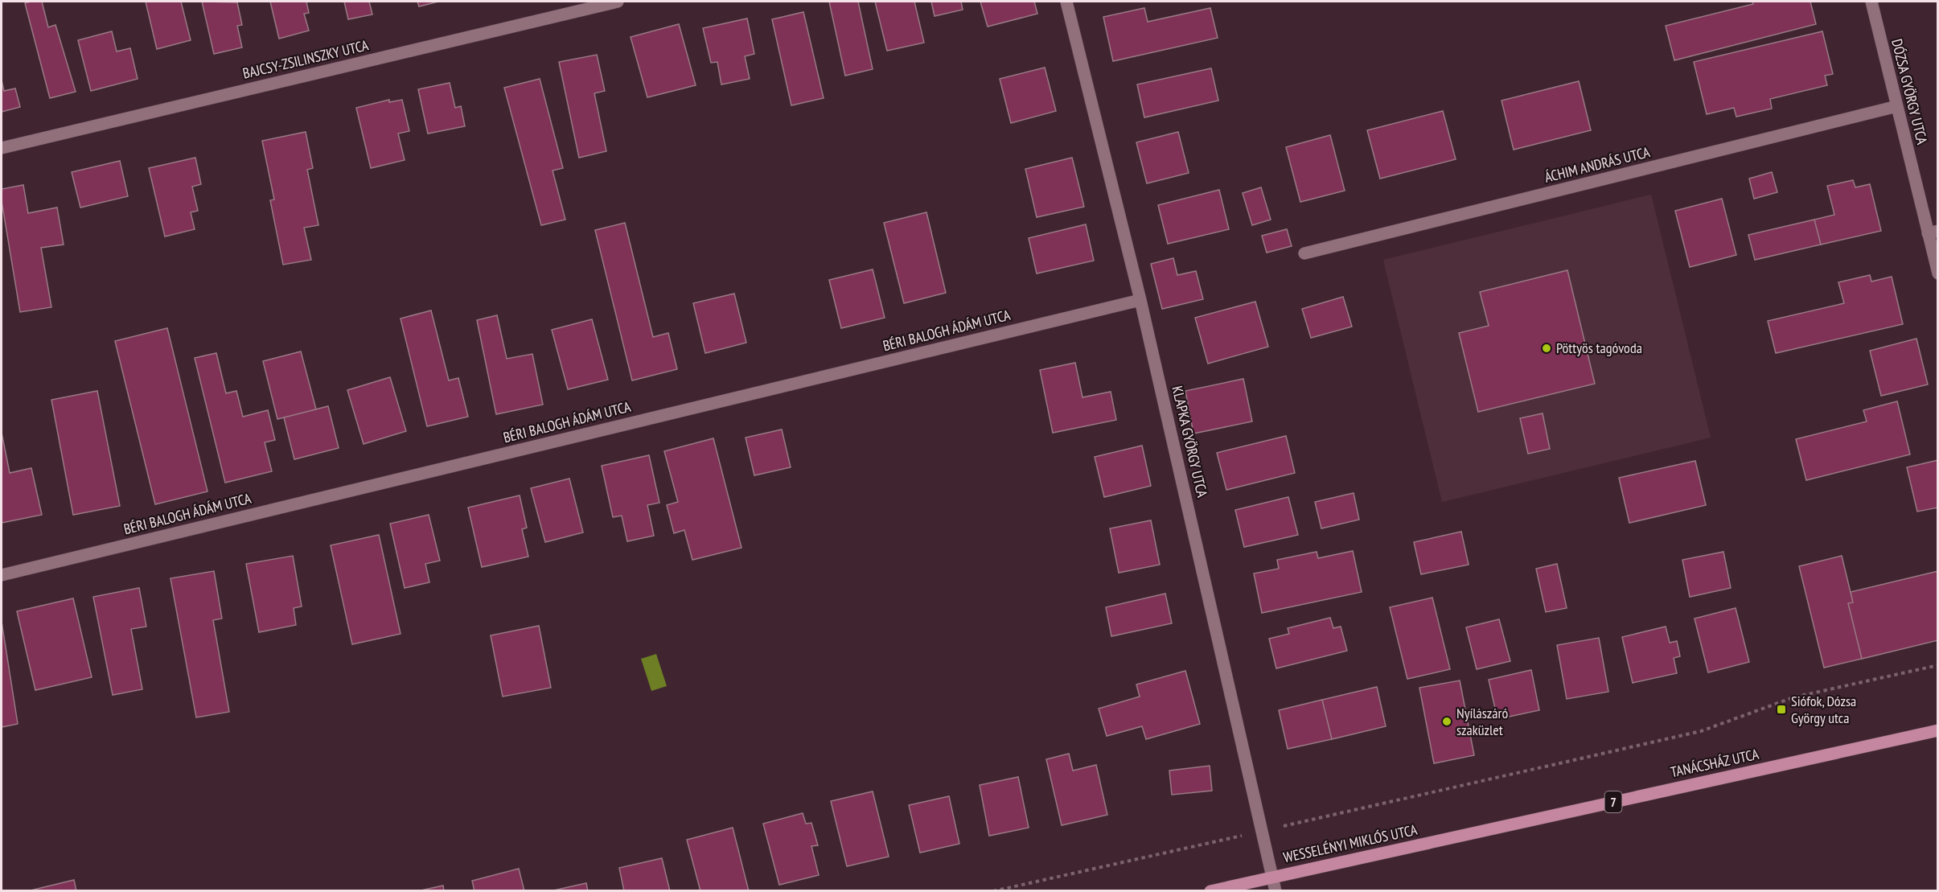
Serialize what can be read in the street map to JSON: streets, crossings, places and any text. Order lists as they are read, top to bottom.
{
  "streets": {
    "main road": ["TANÁCSHÁZ UTCA", "7", "WESSELÉNYI MIKLÓS UTCA"],
    "street": [
      "BAJCSY-ZSILINSZKY UTCA",
      "DÓZSA GYÖRGY UTCA",
      "ÁCHIM ANDRÁS UTCA",
      "BÉRI BALOGH ÁDÁM UTCA",
      "KLAPKA GYÖRGY UTCA"
    ]
  },
  "crossings": [
    ["DÓZSA GYÖRGY UTCA", "ÁCHIM ANDRÁS UTCA"],
    ["BÉRI BALOGH ÁDÁM UTCA", "KLAPKA GYÖRGY UTCA"],
    ["KLAPKA GYÖRGY UTCA", "WESSELÉNYI MIKLÓS UTCA"],
    ["TANÁCSHÁZ UTCA", "WESSELÉNYI MIKLÓS UTCA"]
  ],
  "places": {
    "other": ["Pöttyös tagóvoda", "Nyílászáró szaküzlet"],
    "transit": ["Siófok, Dózsa György utca"]
  }
}
